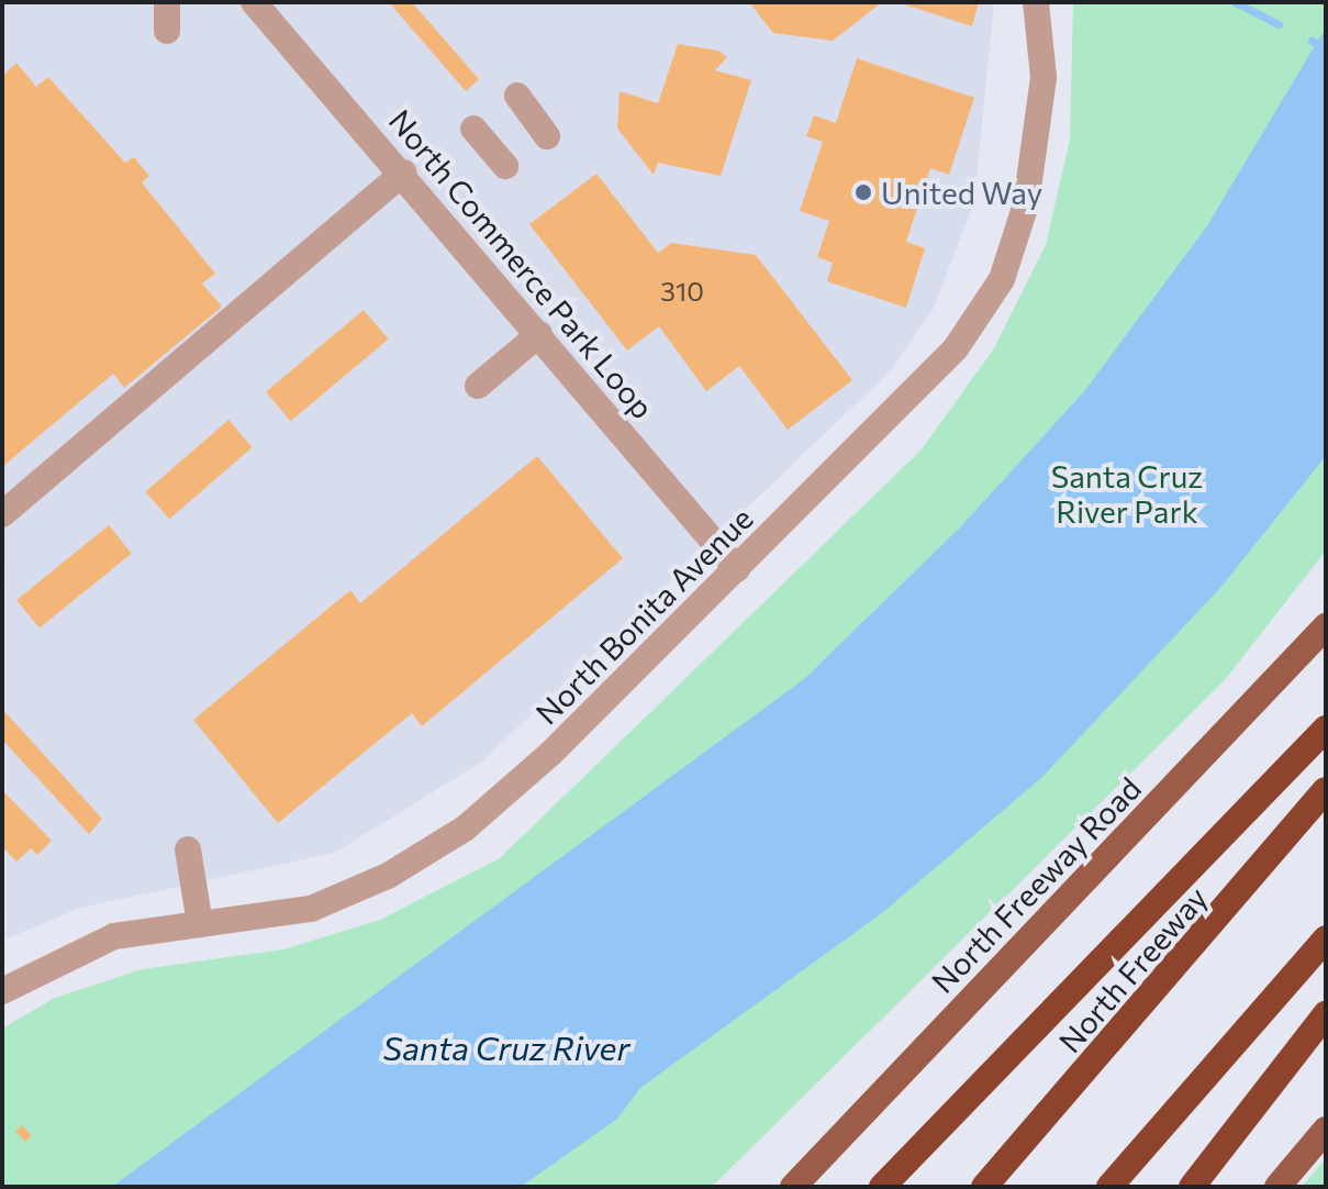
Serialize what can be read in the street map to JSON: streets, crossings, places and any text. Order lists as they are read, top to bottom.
{
  "streets": {
    "highway": ["North Freeway"],
    "main road": ["North Freeway Road"],
    "street": ["North Commerce Park Loop", "North Bonita Avenue"]
  },
  "crossings": [
    ["North Commerce Park Loop", "North Bonita Avenue"]
  ],
  "water": ["Santa Cruz River"],
  "parks": ["Santa Cruz River Park"],
  "places": ["United Way"],
  "house_numbers": ["310"]
}
